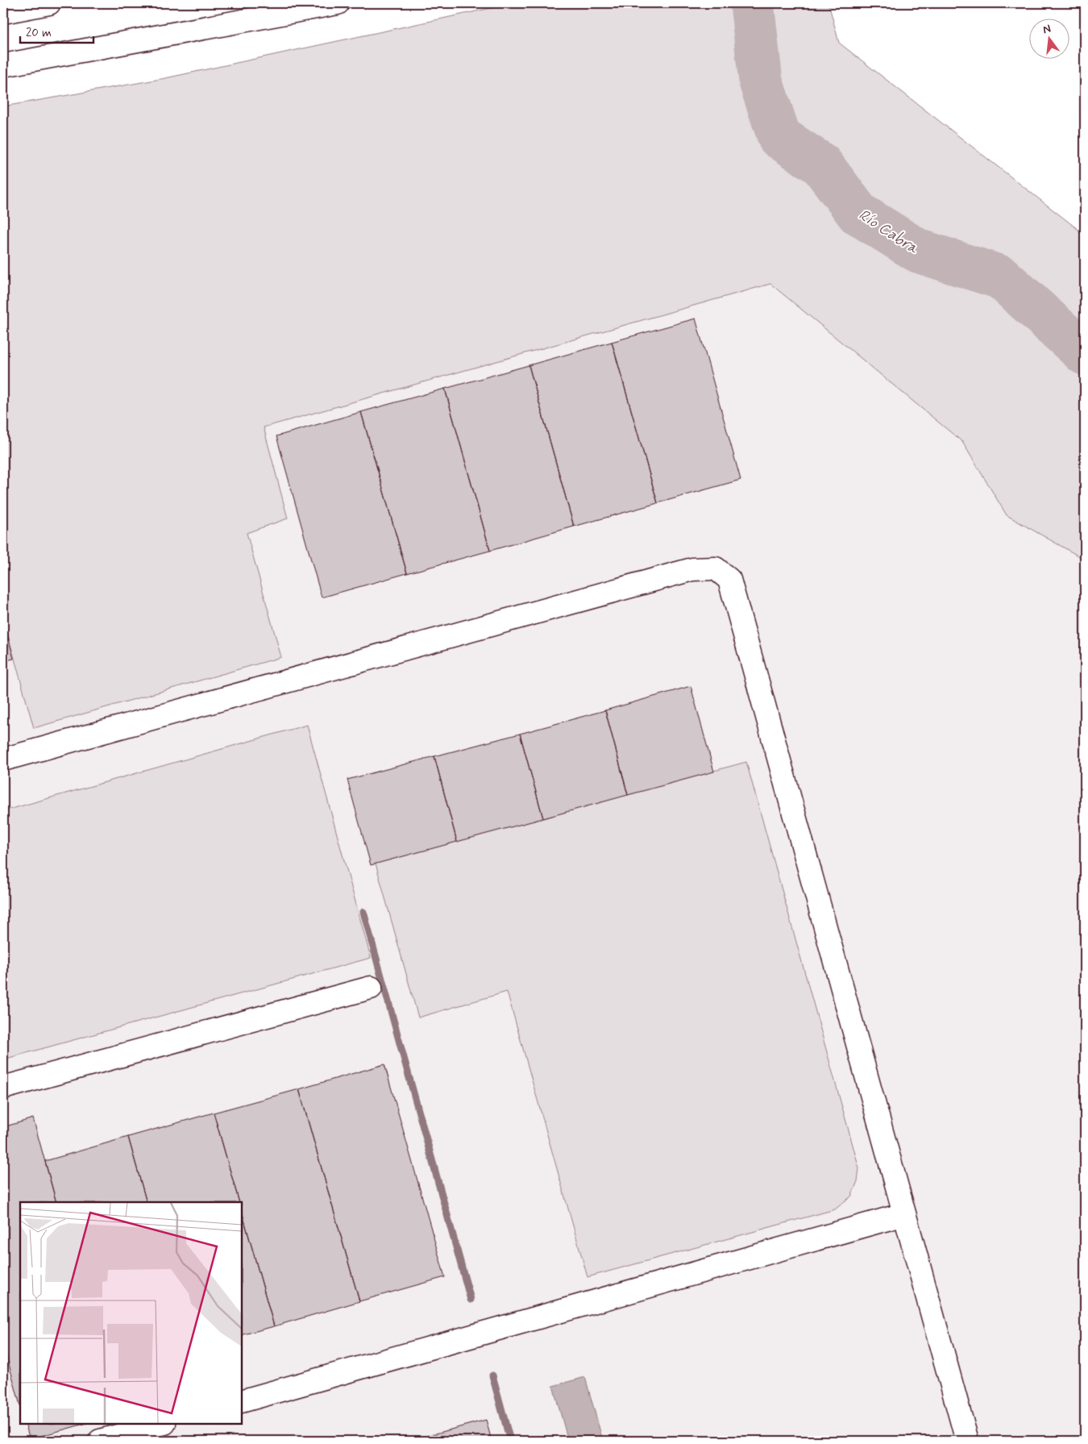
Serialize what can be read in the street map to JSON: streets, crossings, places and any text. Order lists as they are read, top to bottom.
{
  "water": ["Río Cabra"],
  "scale_bar": "20 m",
  "north": "top"
}
